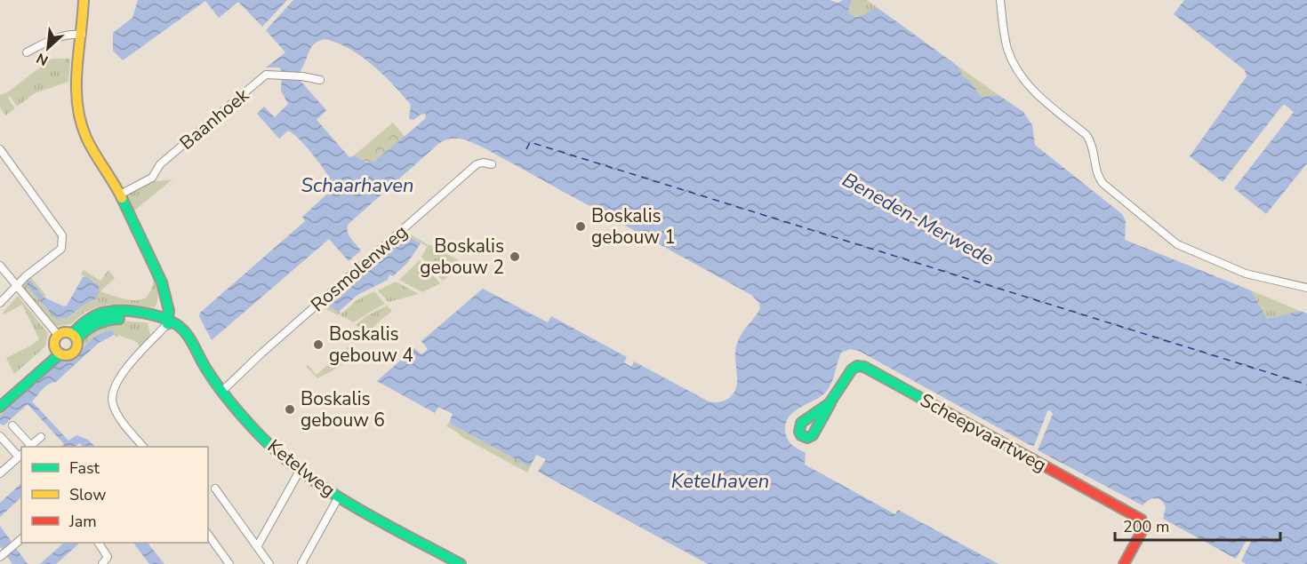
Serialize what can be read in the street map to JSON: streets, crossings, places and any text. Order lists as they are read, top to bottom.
{
  "streets": {
    "street": [
      "Baanhoek",
      "Rosmolenweg",
      "Scheepvaartweg",
      "Ketelweg"
    ]
  },
  "crossings": [
    ["Rosmolenweg", "Ketelweg"]
  ],
  "water": ["Schaarhaven", "Beneden-Merwede", "Ketelhaven"],
  "places": [
    "Boskalis gebouw 1",
    "Boskalis gebouw 2",
    "Boskalis gebouw 4",
    "Boskalis gebouw 6"
  ],
  "legend": ["Fast", "Slow", "Jam"],
  "scale_bar": "200 m",
  "north": "bottom left"
}
